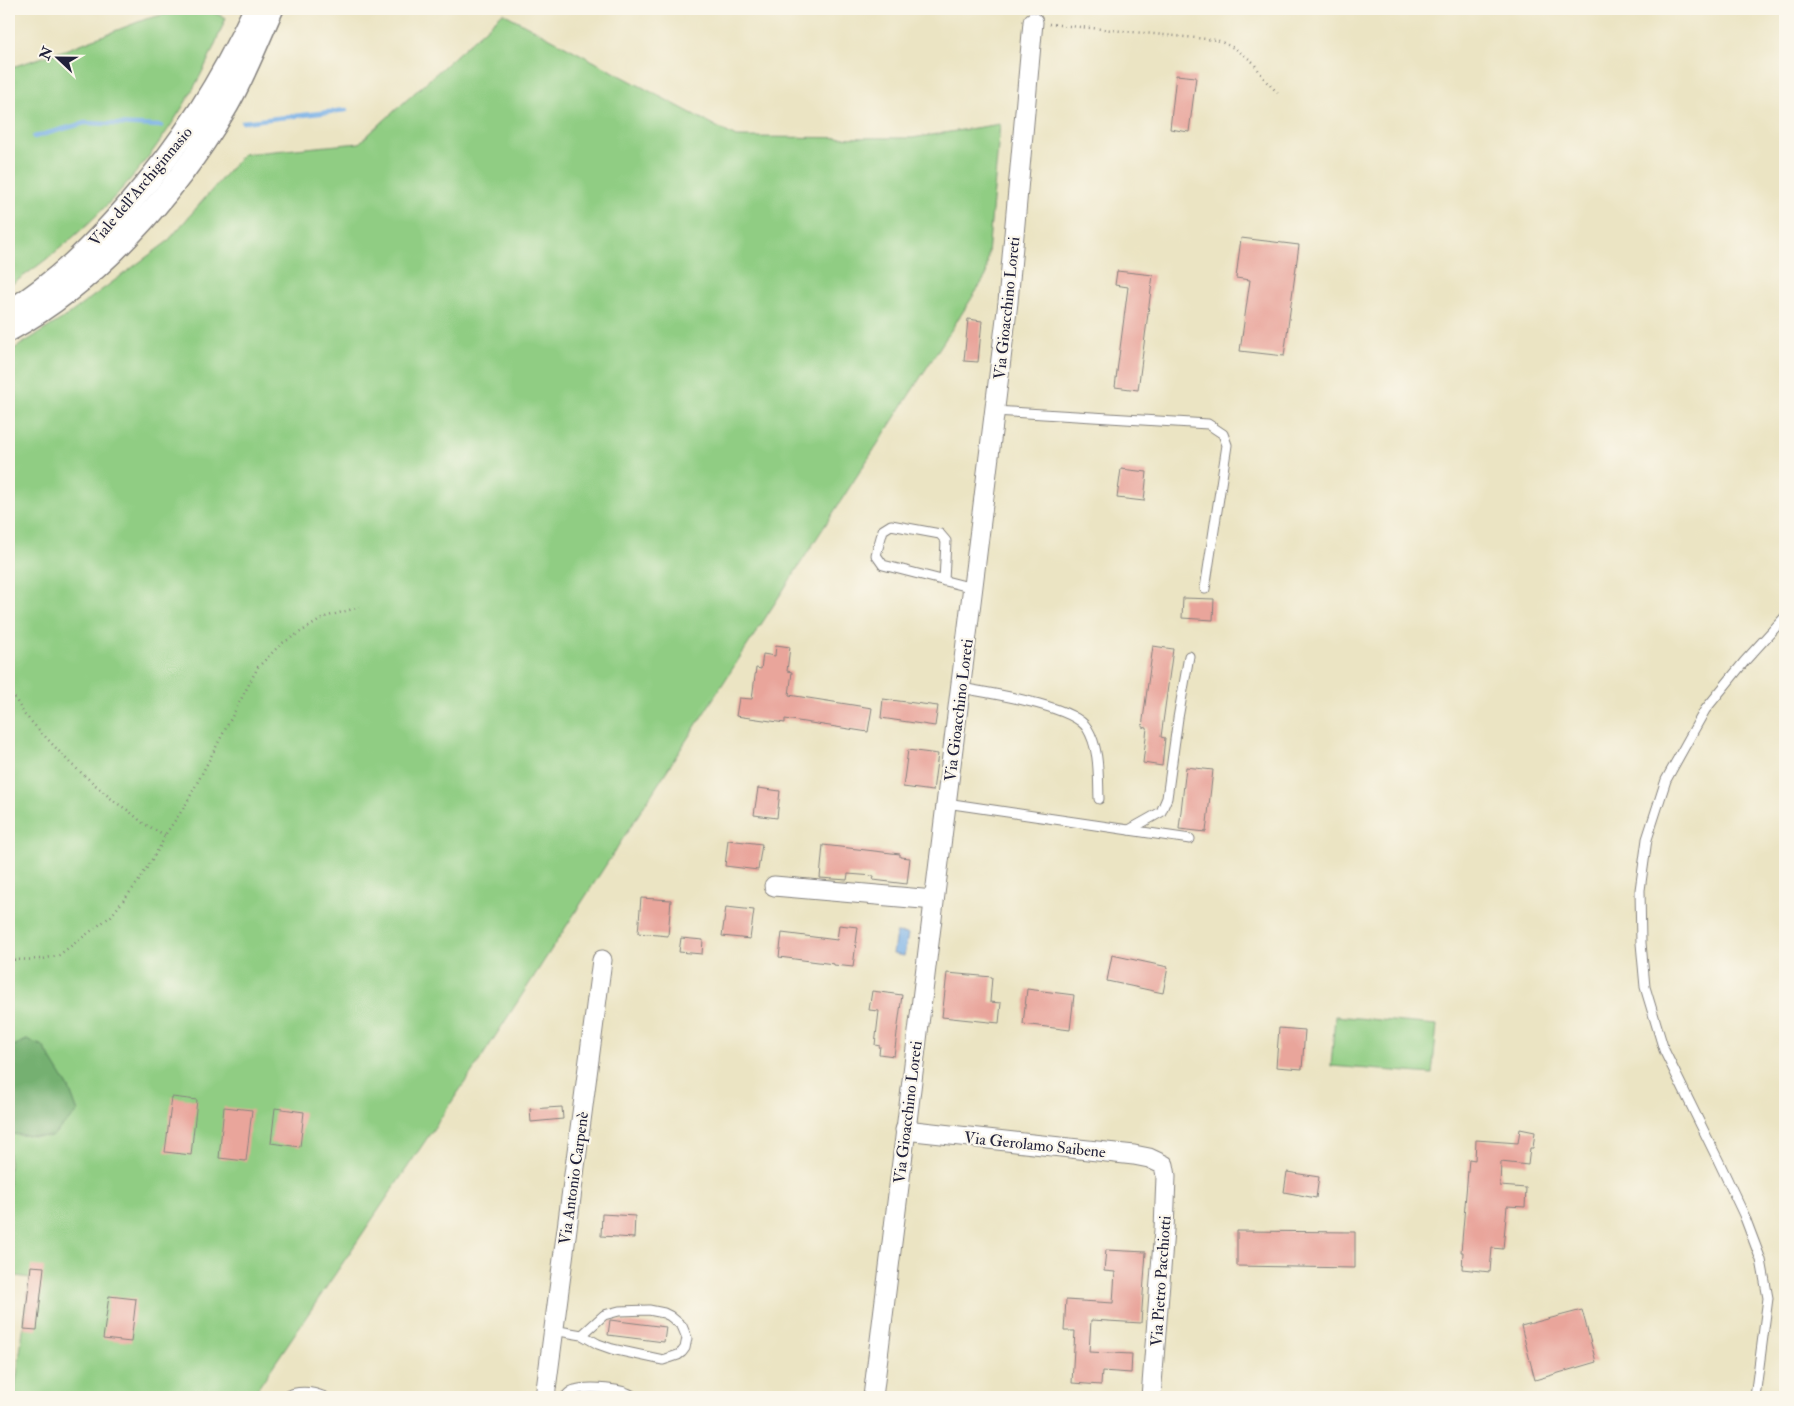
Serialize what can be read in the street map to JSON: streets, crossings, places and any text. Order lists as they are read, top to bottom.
{
  "streets": {
    "street": [
      "Viale dell'Archiginnasio",
      "Via Gioacchino Loreti",
      "Via Gerolamo Saibene",
      "Via Antonio Carpenè",
      "Via Pietro Pacchiotti"
    ]
  },
  "crossings": [
    ["Via Gioacchino Loreti", "Via Gerolamo Saibene"],
    ["Via Gerolamo Saibene", "Via Pietro Pacchiotti"]
  ],
  "north": "left"
}
